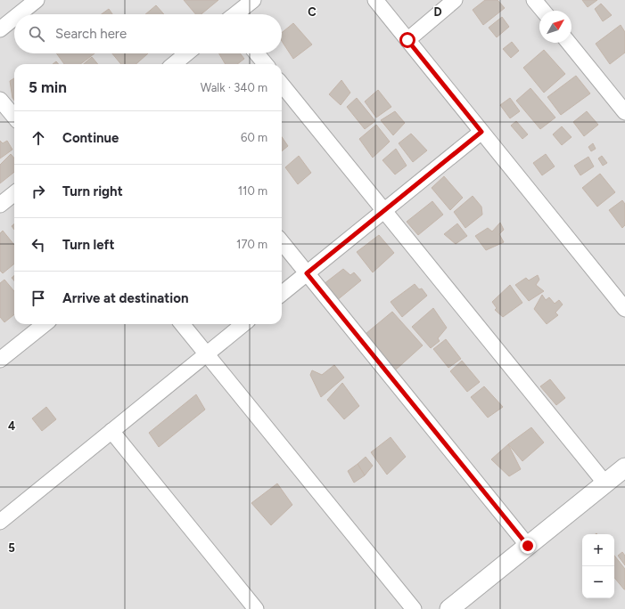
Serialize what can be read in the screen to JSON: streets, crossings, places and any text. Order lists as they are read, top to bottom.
{
  "north": "top right",
  "page": {
    "search": "Search here",
    "heading": ["5 min", "Walk · 340 m"],
    "list": [
      ["Continue", "60 m"],
      ["Turn right", "110 m"],
      ["Turn left", "170 m"],
      "Arrive at destination"
    ],
    "map_buttons": ["+", "−"]
  },
  "grid": {
    "columns": ["C", "D"],
    "rows": ["4", "5"]
  }
}
